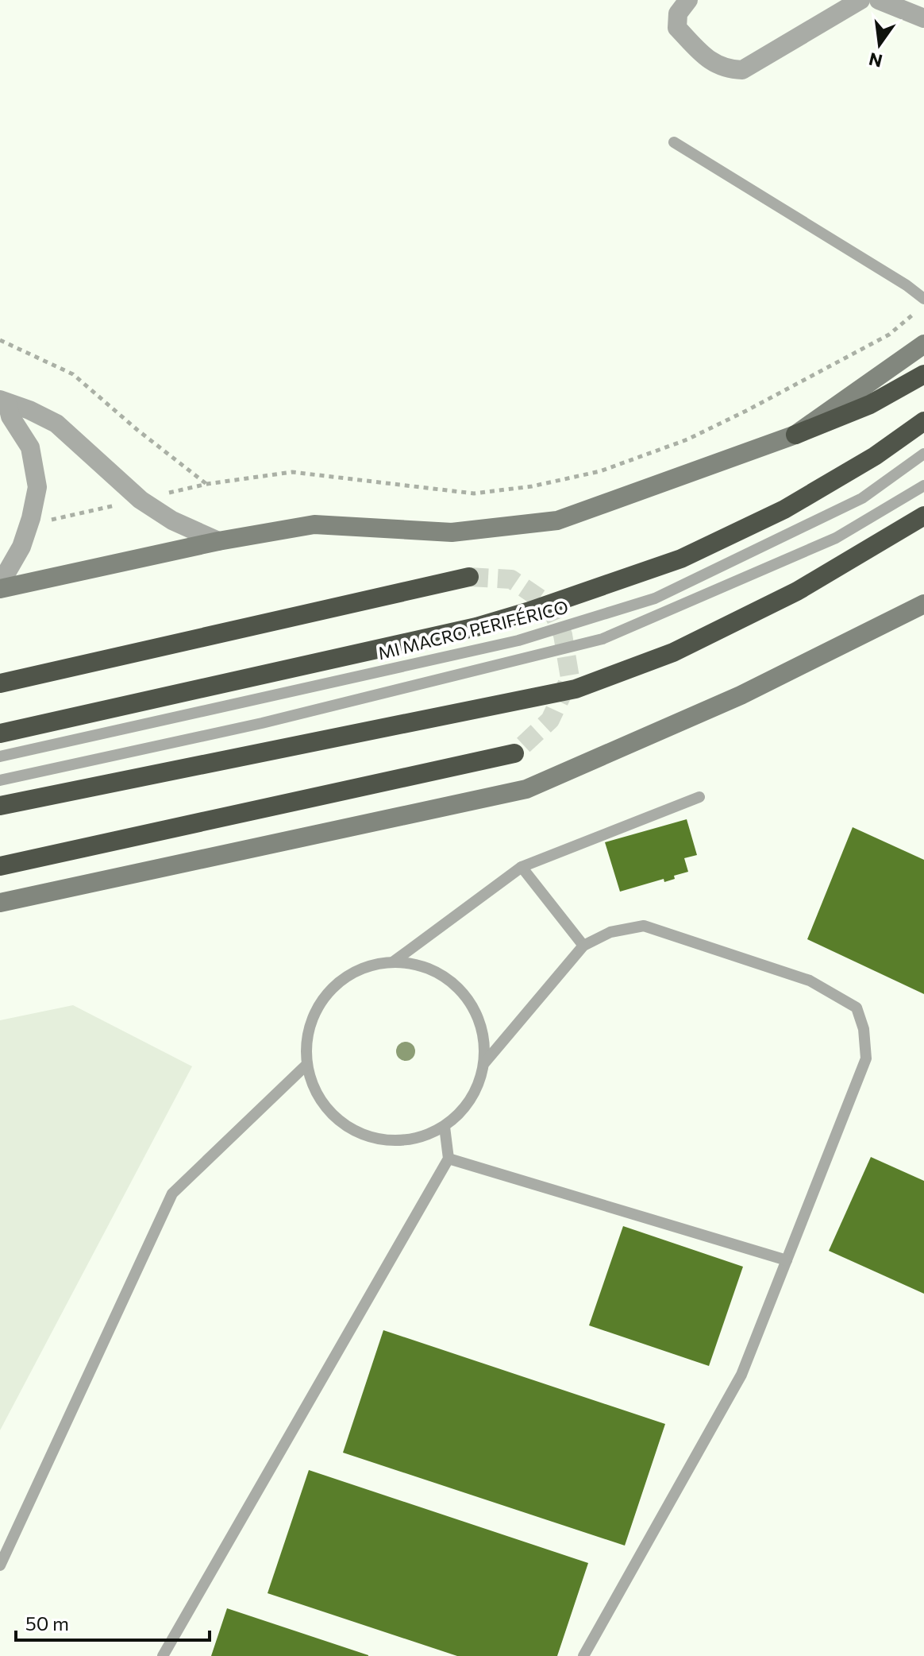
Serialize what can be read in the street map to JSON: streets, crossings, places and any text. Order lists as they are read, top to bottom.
{
  "streets": {
    "lane": ["MI MACRO PERIFÉRICO"]
  },
  "scale_bar": "50 m",
  "north": "bottom"
}
